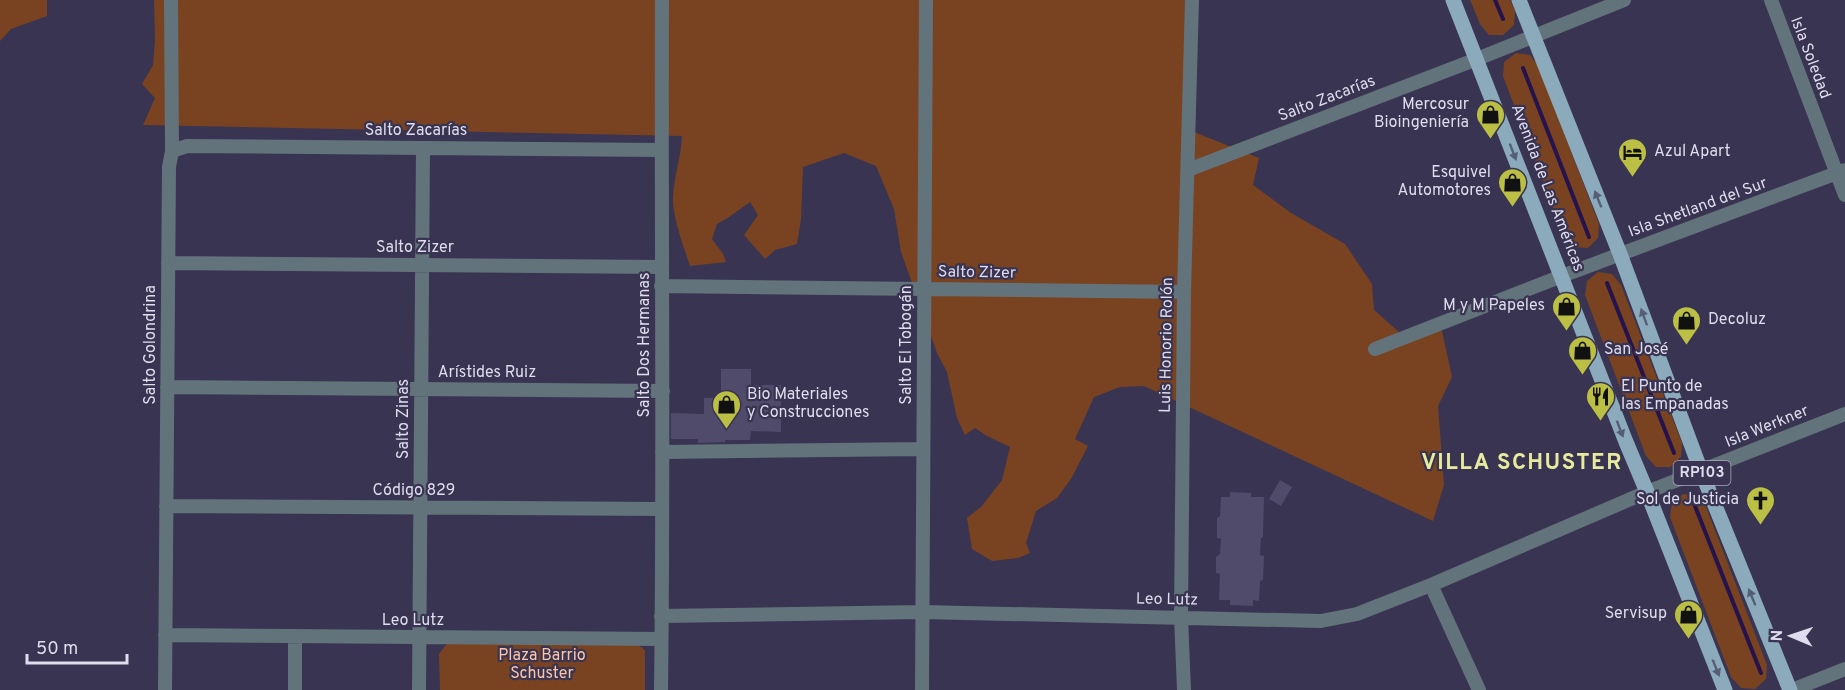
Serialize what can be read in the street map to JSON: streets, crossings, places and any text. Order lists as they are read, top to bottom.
{
  "streets": {
    "main road": ["Avenida de Las Américas", "RP103"],
    "street": [
      "Isla Soledad",
      "Salto Zacarías",
      "Isla Shetland del Sur",
      "Salto Zizer",
      "Salto Golondrina",
      "Salto Dos Hermanas",
      "Salto El Tobogán",
      "Luis Honorio Rolón",
      "Arístides Ruiz",
      "Salto Zinas",
      "Isla Werkner",
      "Código 829",
      "Leo Lutz"
    ]
  },
  "crossings": [
    ["Isla Soledad", "Isla Shetland del Sur"],
    ["Salto Zacarías", "Avenida de Las Américas"],
    ["Salto Zacarías", "Salto Golondrina"],
    ["Salto Zacarías", "Salto Dos Hermanas"],
    ["Salto Zacarías", "Luis Honorio Rolón"],
    ["Salto Zacarías", "Salto Zinas"],
    ["Salto Zacarías", "RP103"],
    ["Avenida de Las Américas", "Isla Shetland del Sur"],
    ["Avenida de Las Américas", "Isla Werkner"],
    ["Avenida de Las Américas", "Leo Lutz"],
    ["Isla Shetland del Sur", "RP103"],
    ["Salto Zizer", "Salto Golondrina"],
    ["Salto Zizer", "Salto Dos Hermanas"],
    ["Salto Zizer", "Salto El Tobogán"],
    ["Salto Zizer", "Luis Honorio Rolón"],
    ["Salto Zizer", "Salto Zinas"],
    ["Salto Golondrina", "Arístides Ruiz"],
    ["Salto Golondrina", "Código 829"],
    ["Salto Golondrina", "Leo Lutz"],
    ["Salto Dos Hermanas", "Arístides Ruiz"],
    ["Salto Dos Hermanas", "Código 829"],
    ["Salto Dos Hermanas", "Leo Lutz"],
    ["Salto El Tobogán", "Leo Lutz"],
    ["Luis Honorio Rolón", "Leo Lutz"],
    ["Arístides Ruiz", "Salto Zinas"],
    ["Salto Zinas", "Código 829"],
    ["Salto Zinas", "Leo Lutz"],
    ["Isla Werkner", "RP103"],
    ["Isla Werkner", "Leo Lutz"]
  ],
  "districts": ["VILLA SCHUSTER"],
  "parks": ["Plaza Barrio Schuster"],
  "places": {
    "shop": [
      "Mercosur Bioingeniería",
      "Esquivel Automotores",
      "M y M Papeles",
      "Decoluz",
      "San José",
      "Bio Materiales y Construcciones",
      "Servisup"
    ],
    "hotel": ["Azul Apart"],
    "restaurant": ["El Punto de las Empanadas"],
    "church": ["Sol de Justicia"]
  },
  "scale_bar": "50 m",
  "north": "left"
}
